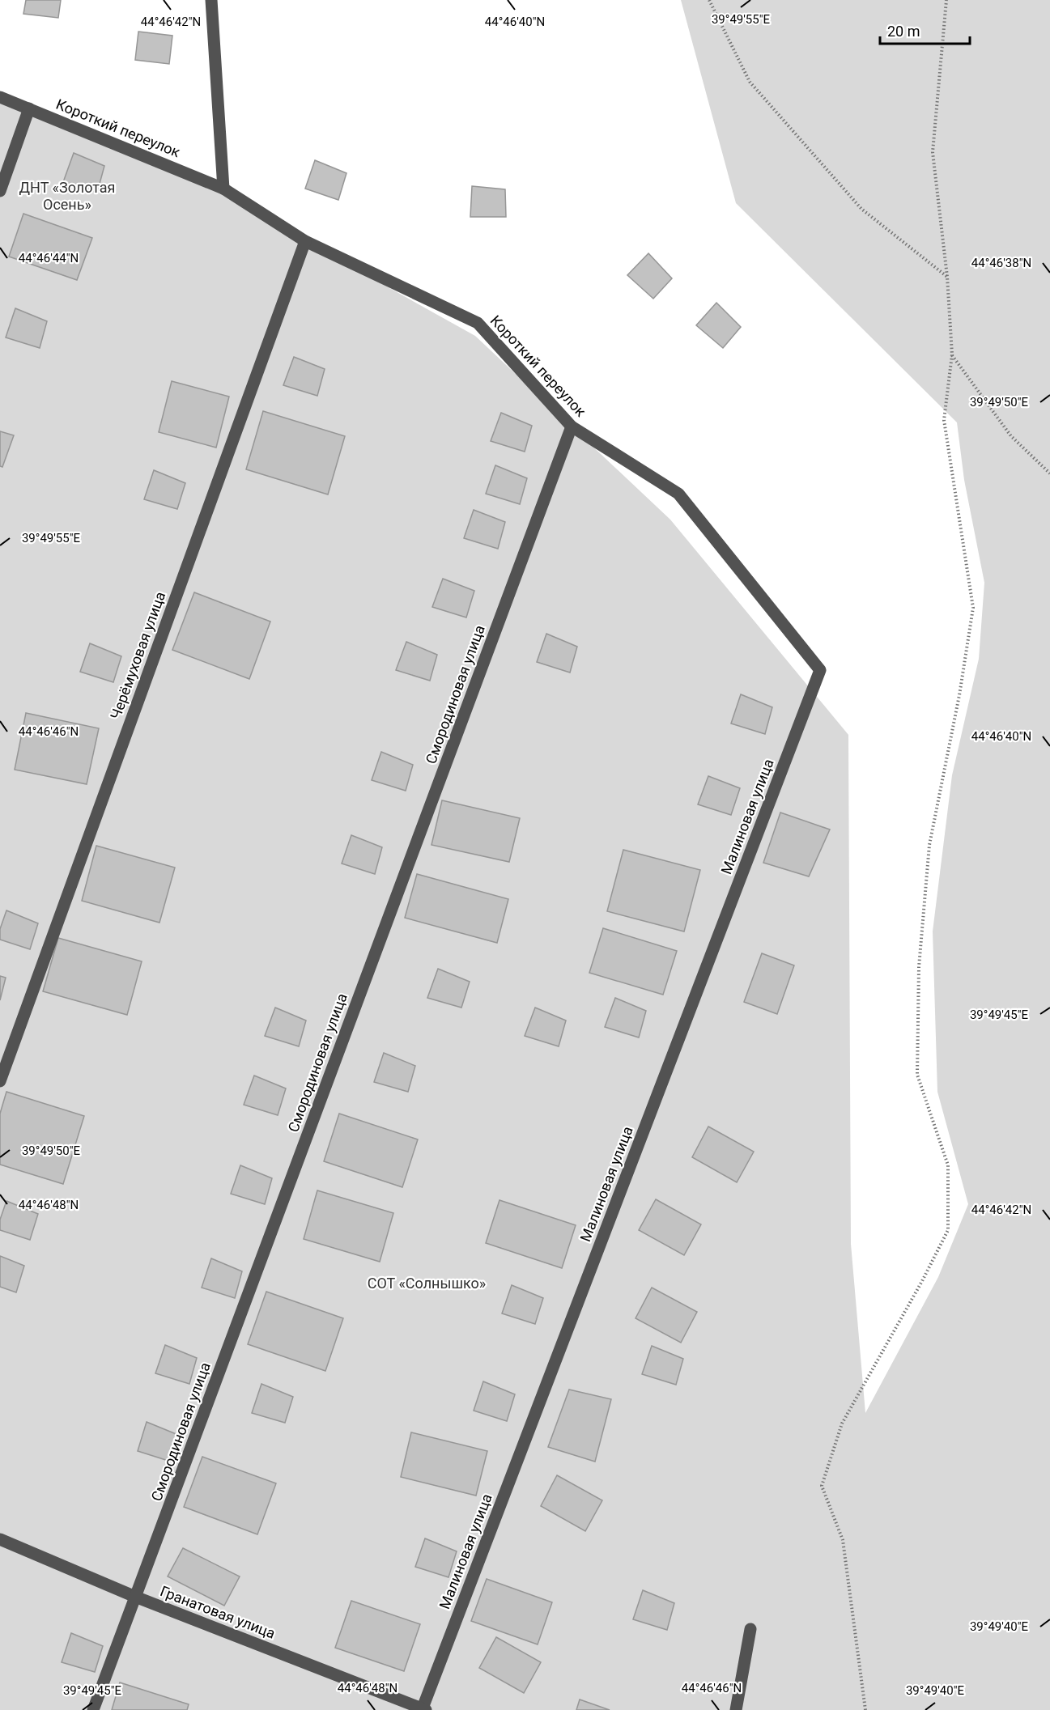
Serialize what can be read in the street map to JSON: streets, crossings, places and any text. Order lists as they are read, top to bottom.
{
  "streets": {
    "street": [
      "Короткий переулок",
      "Черёмуховая улица",
      "Смородиновая улица",
      "Малиновая улица",
      "Гранатовая улица"
    ]
  },
  "crossings": [
    ["Короткий переулок", "Черёмуховая улица"],
    ["Короткий переулок", "Смородиновая улица"],
    ["Короткий переулок", "Малиновая улица"],
    ["Смородиновая улица", "Гранатовая улица"],
    ["Малиновая улица", "Гранатовая улица"]
  ],
  "parks": ["ДНТ «Золотая Осень»", "СОТ «Солнышко»"],
  "scale_bar": "20 m",
  "coordinates": [
    "39°49'55\"E",
    "44°46'42\"N",
    "44°46'40\"N",
    "44°46'44\"N",
    "44°46'38\"N",
    "39°49'50\"E",
    "44°46'46\"N",
    "39°49'45\"E",
    "44°46'48\"N",
    "39°49'40\"E"
  ]
}
